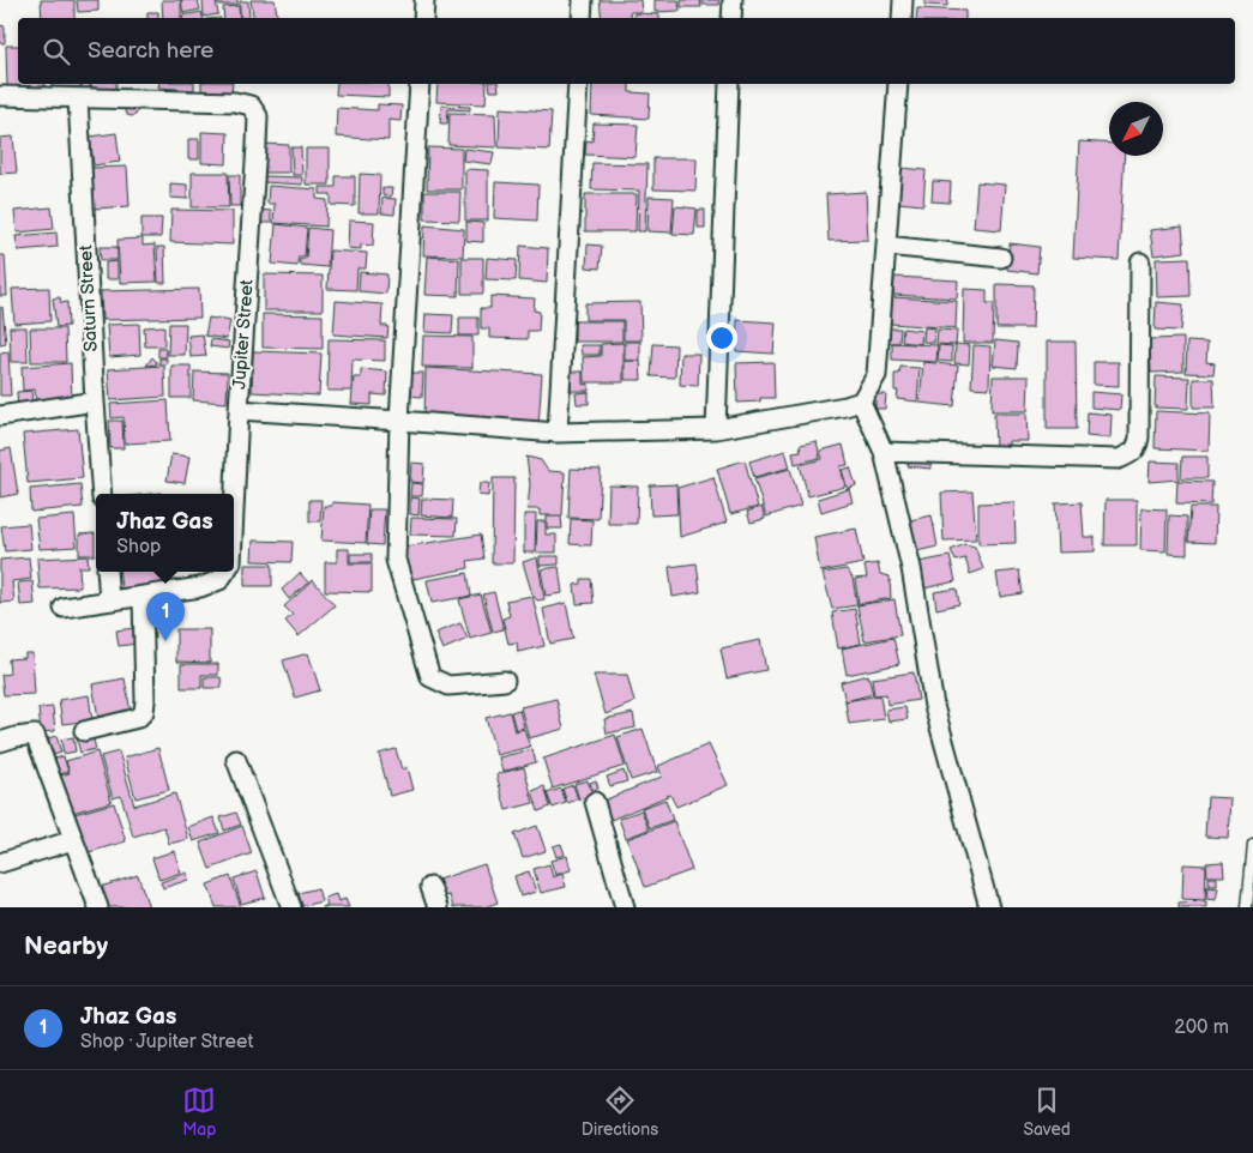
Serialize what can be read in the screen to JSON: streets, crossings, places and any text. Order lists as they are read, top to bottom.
{
  "streets": {
    "street": ["Saturn Street", "Jupiter Street"]
  },
  "crossings": [
    ["Saturn Street", "Jupiter Street"]
  ],
  "north": "bottom left",
  "page": {
    "search": "Search here",
    "popup": ["Jhaz Gas", "Shop"],
    "pins": "1",
    "heading": "Nearby",
    "list": [
      {
        "mark": "1",
        "name": "Jhaz Gas",
        "note": "Shop · Jupiter Street",
        "value": "200 m"
      }
    ],
    "nav": ["Map", "Directions", "Saved"]
  }
}
